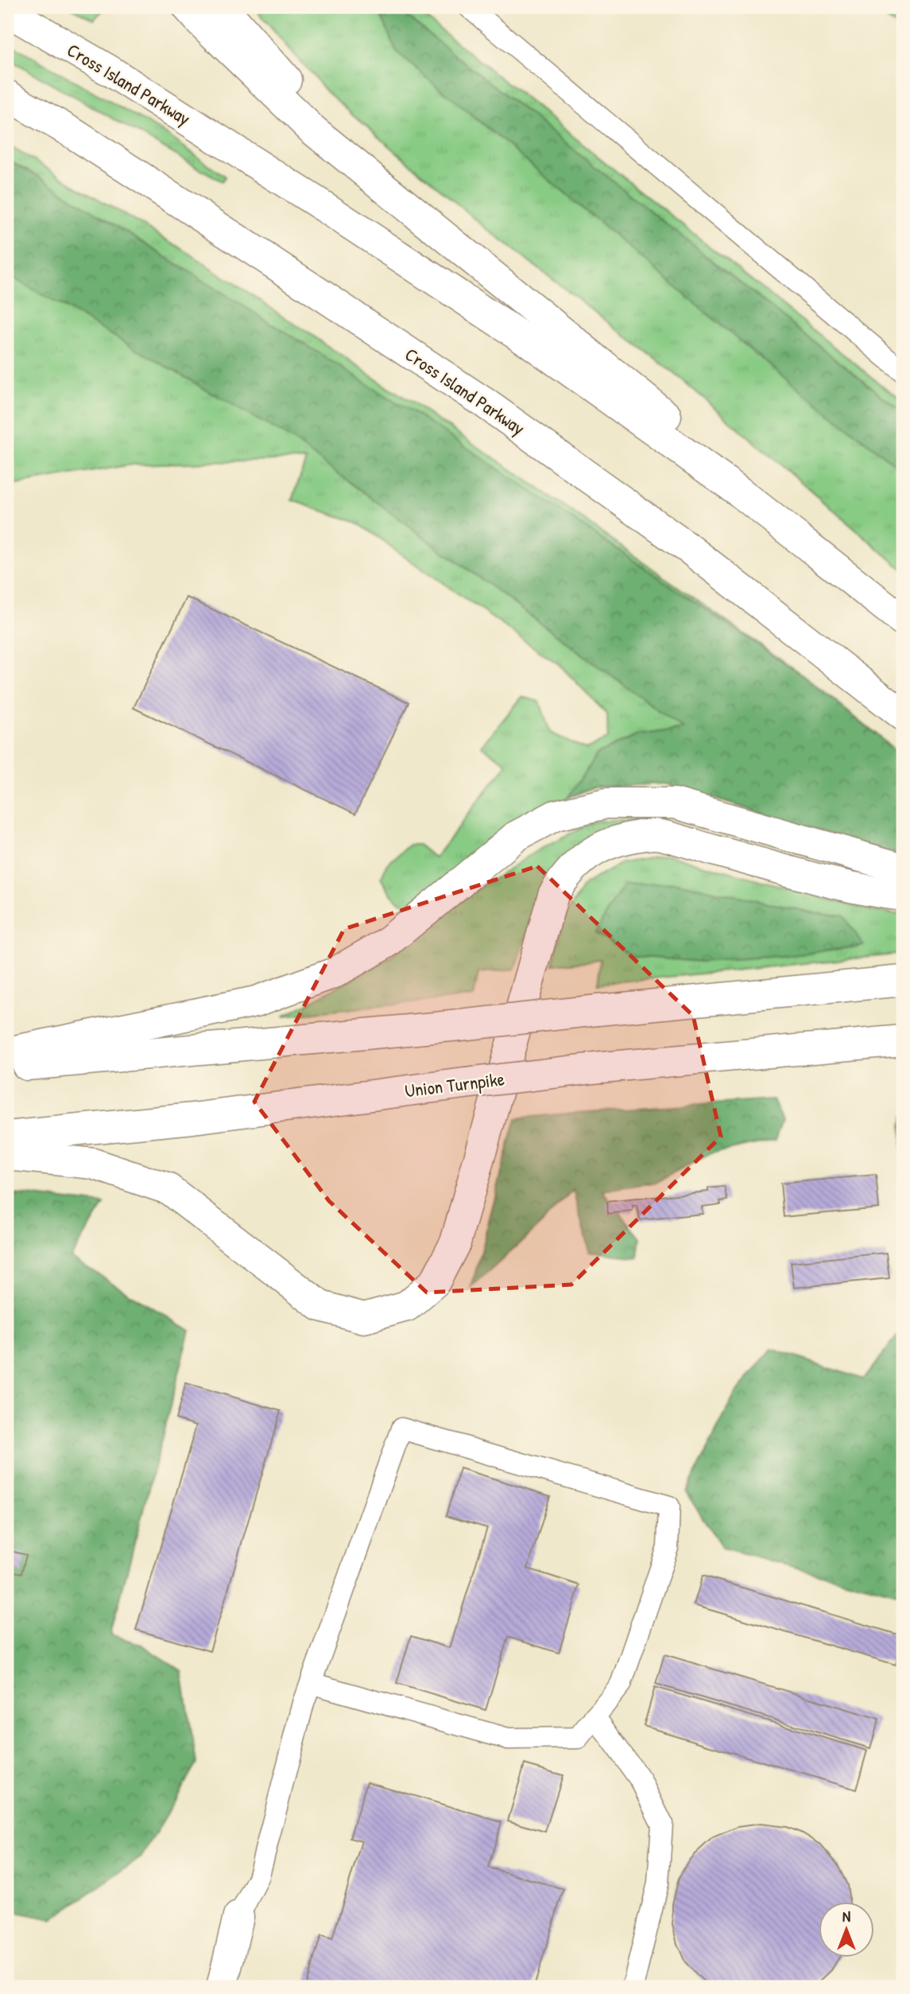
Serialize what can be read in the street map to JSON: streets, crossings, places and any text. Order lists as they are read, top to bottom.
{
  "streets": {
    "main road": ["Cross Island Parkway", "Union Turnpike"]
  },
  "north": "top"
}
